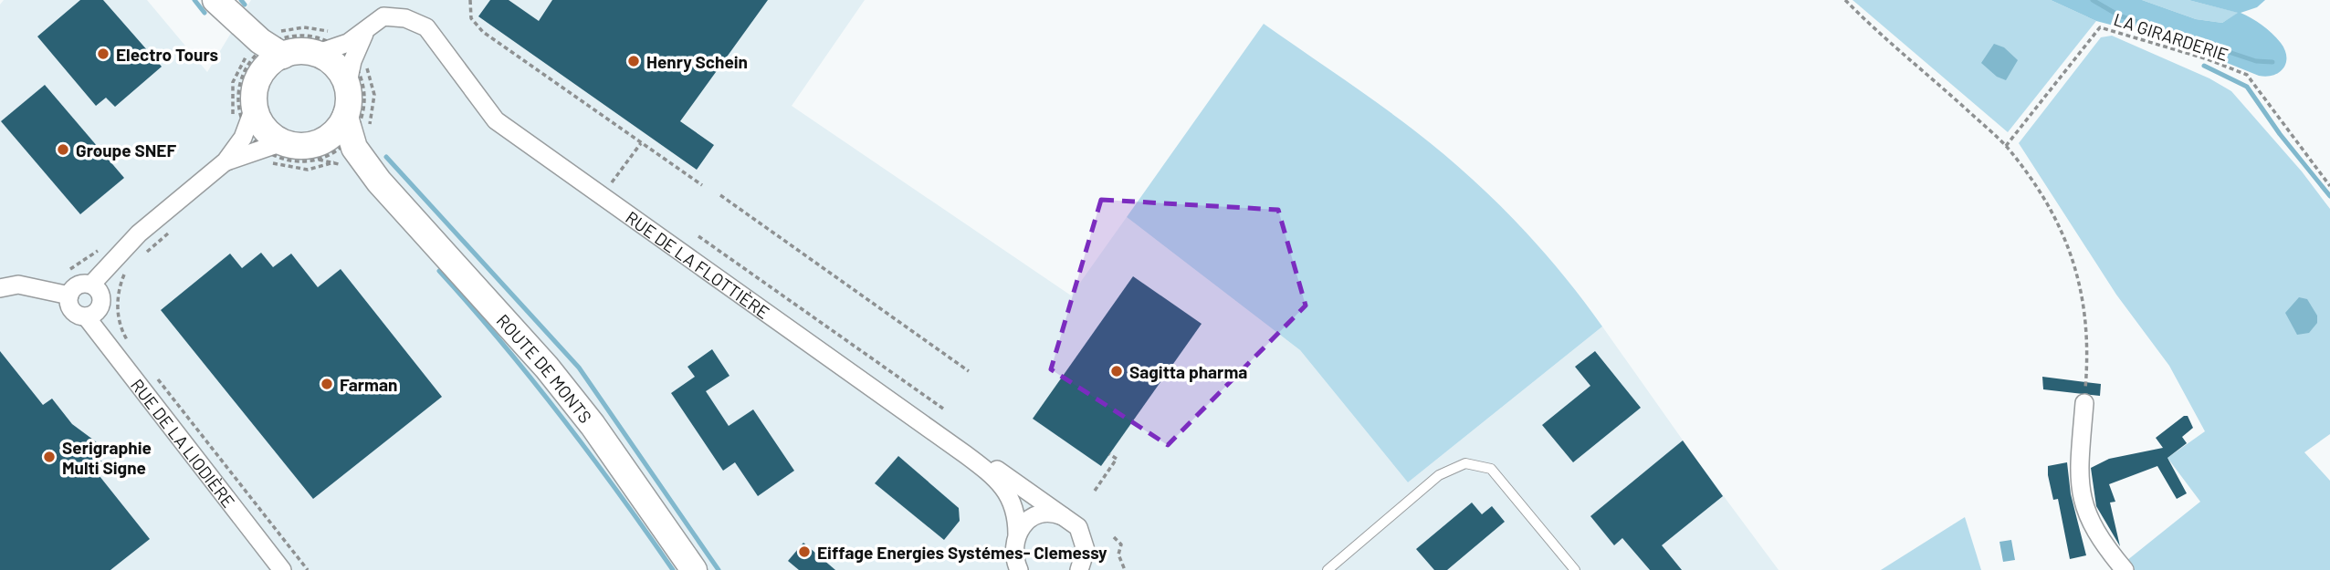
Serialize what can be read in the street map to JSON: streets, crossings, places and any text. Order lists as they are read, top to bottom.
{
  "streets": {
    "main road": ["ROUTE DE MONTS"],
    "street": ["RUE DE LA FLOTTIÈRE", "RUE DE LA LIODIÈRE"],
    "path": ["LA GIRARDERIE"]
  },
  "places": [
    "Electro Tours",
    "Henry Schein",
    "Groupe SNEF",
    "Sagitta pharma",
    "Farman",
    "Serigraphie Multi Signe",
    "Eiffage Energies Systémes- Clemessy"
  ]
}
